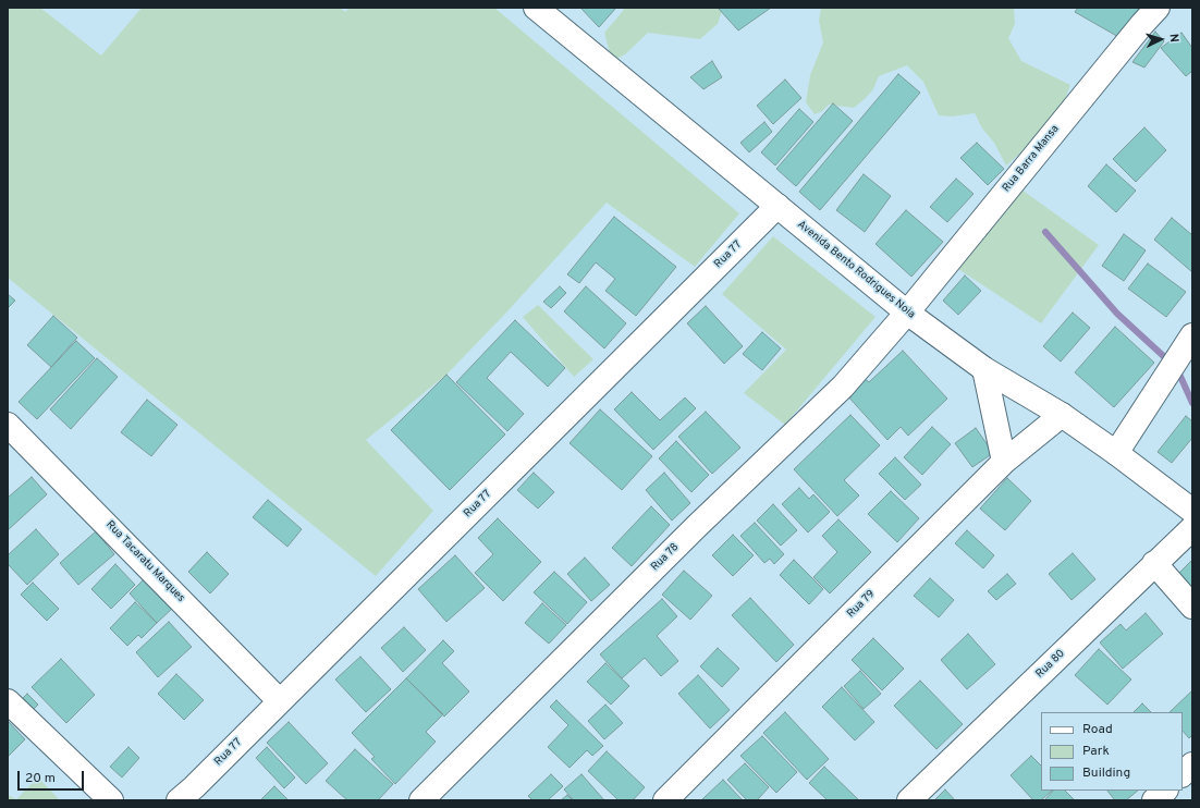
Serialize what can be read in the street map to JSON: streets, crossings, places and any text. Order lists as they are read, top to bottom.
{
  "streets": {
    "street": [
      "Rua Barra Mansa",
      "Rua 77",
      "Avenida Bento Rodrigues Noia",
      "Rua 78",
      "Rua Tacaratu Marques",
      "Rua 79",
      "Rua 80"
    ]
  },
  "crossings": [
    ["Rua Barra Mansa", "Avenida Bento Rodrigues Noia"],
    ["Rua Barra Mansa", "Rua 78"],
    ["Rua 77", "Avenida Bento Rodrigues Noia"],
    ["Rua 77", "Rua Tacaratu Marques"],
    ["Avenida Bento Rodrigues Noia", "Rua 78"],
    ["Avenida Bento Rodrigues Noia", "Rua 79"]
  ],
  "legend": ["Road", "Park", "Building"],
  "scale_bar": "20 m",
  "north": "right"
}
